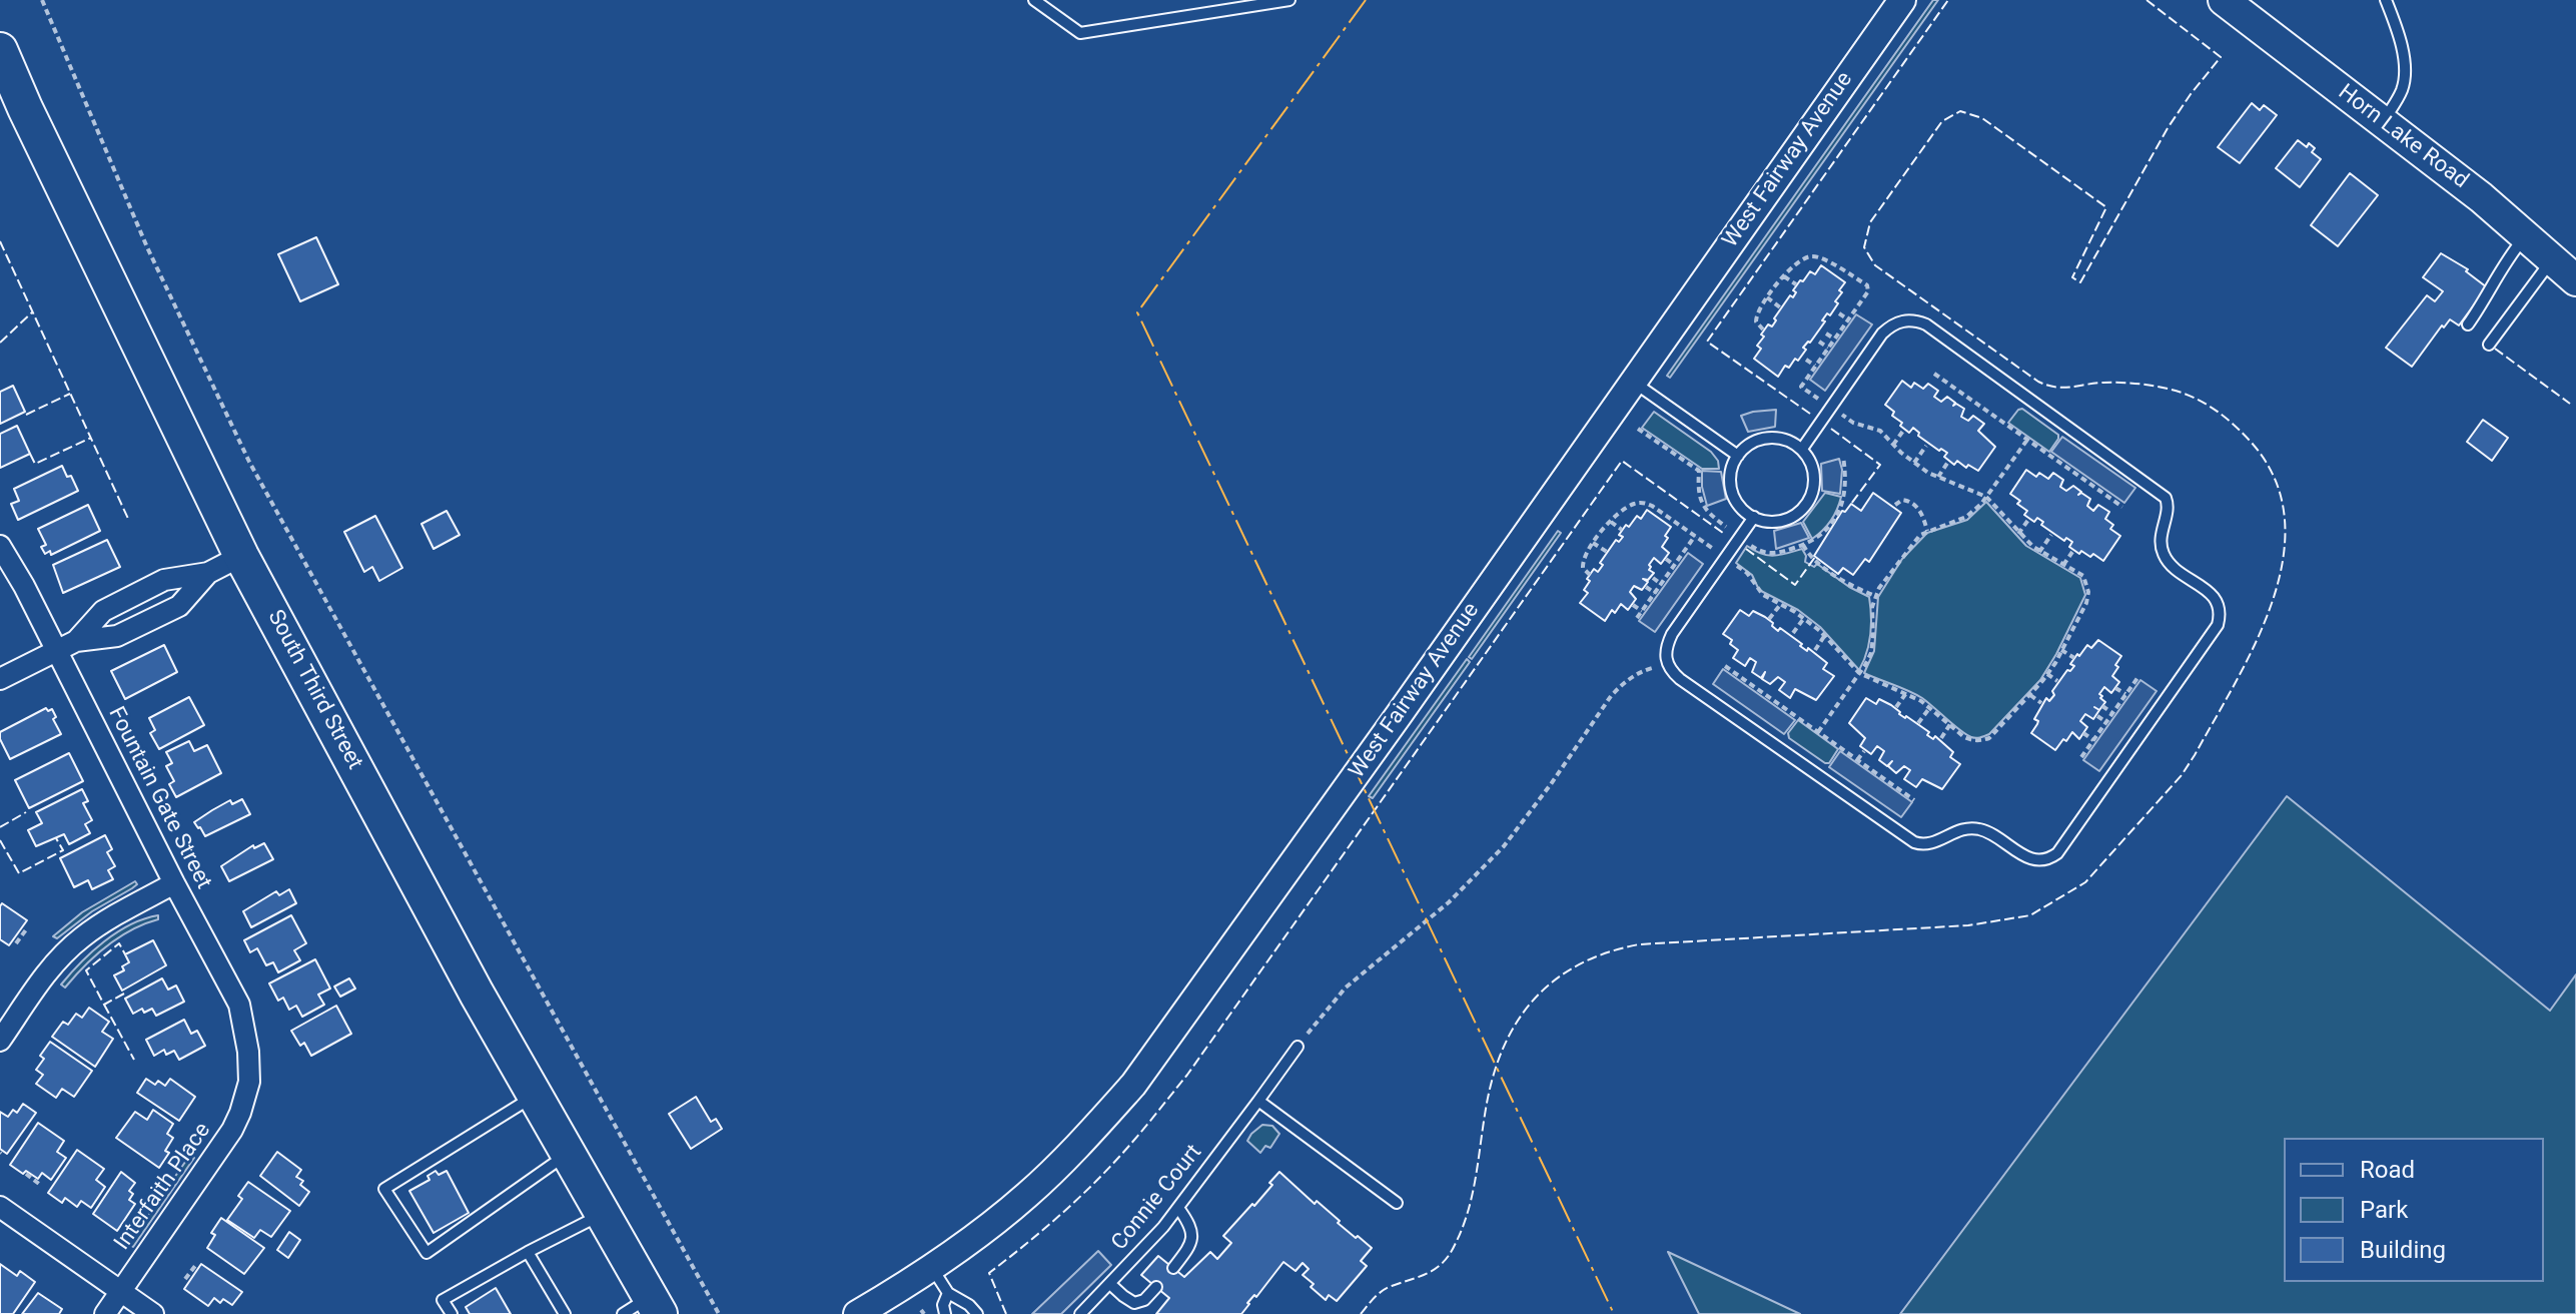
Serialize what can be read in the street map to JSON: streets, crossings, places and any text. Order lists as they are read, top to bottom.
{
  "streets": {
    "highway": ["South Third Street"],
    "main road": ["Horn Lake Road"],
    "street": ["West Fairway Avenue", "Fountain Gate Street", "Interfaith Place"],
    "lane": ["Connie Court"]
  },
  "crossings": [
    ["Fountain Gate Street", "Interfaith Place"]
  ],
  "legend": ["Road", "Park", "Building"]
}
